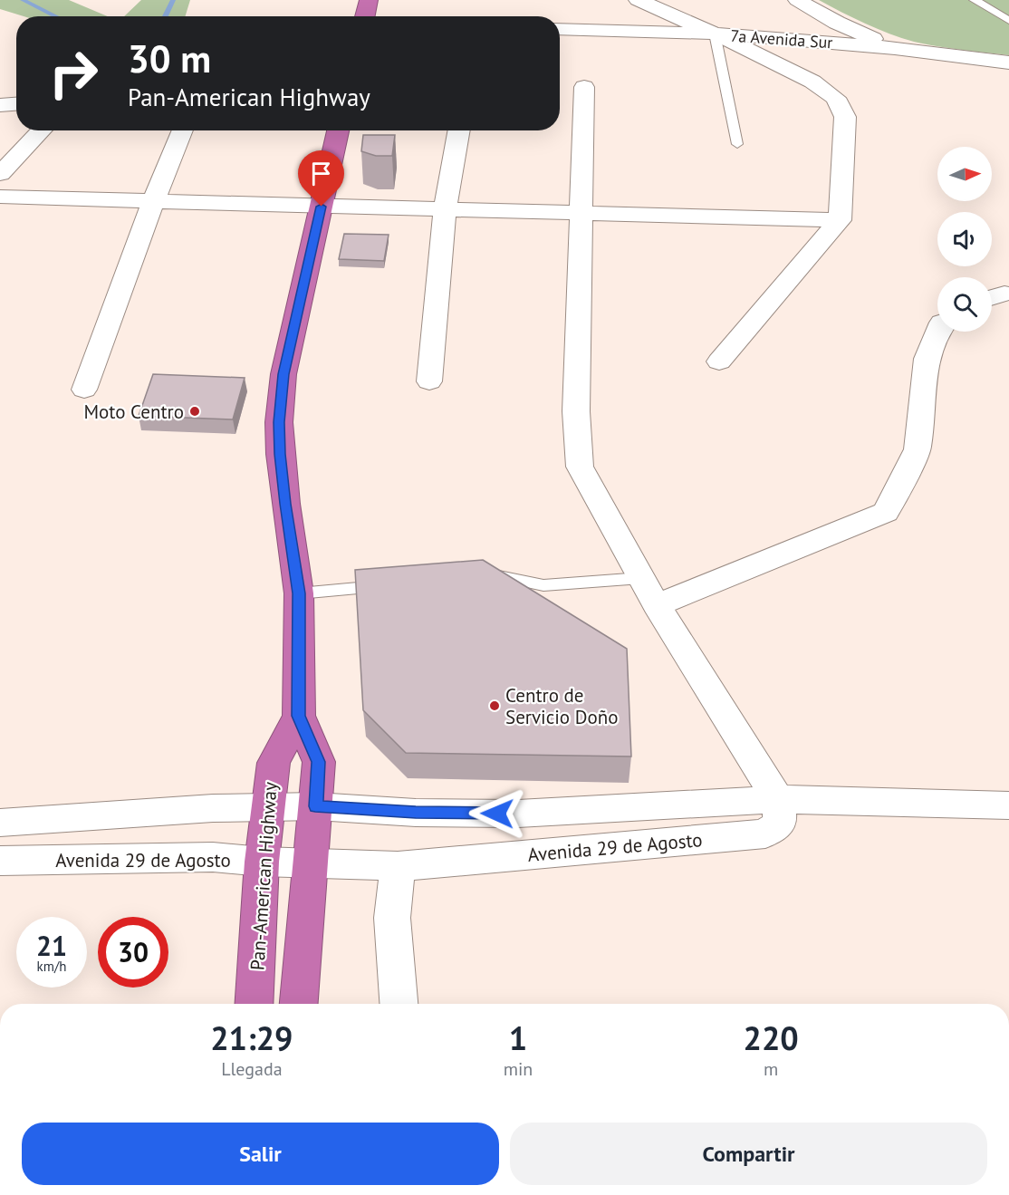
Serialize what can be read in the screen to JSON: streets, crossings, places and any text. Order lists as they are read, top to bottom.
{
  "streets": {
    "highway": ["Pan-American Highway"],
    "street": ["7a Avenida Sur", "Avenida 29 de Agosto"]
  },
  "crossings": [
    ["Avenida 29 de Agosto", "Pan-American Highway"]
  ],
  "places": ["Moto Centro", "Centro de Servicio Doño"],
  "north": "right",
  "page": {
    "turn": ["30 m", "Pan-American Highway"],
    "speed": "21 km/h",
    "limit": "30",
    "eta": [
      "21:29",
      "Llegada",
      "1",
      "min",
      "220",
      "m"
    ],
    "buttons": ["Salir", "Compartir"]
  }
}
